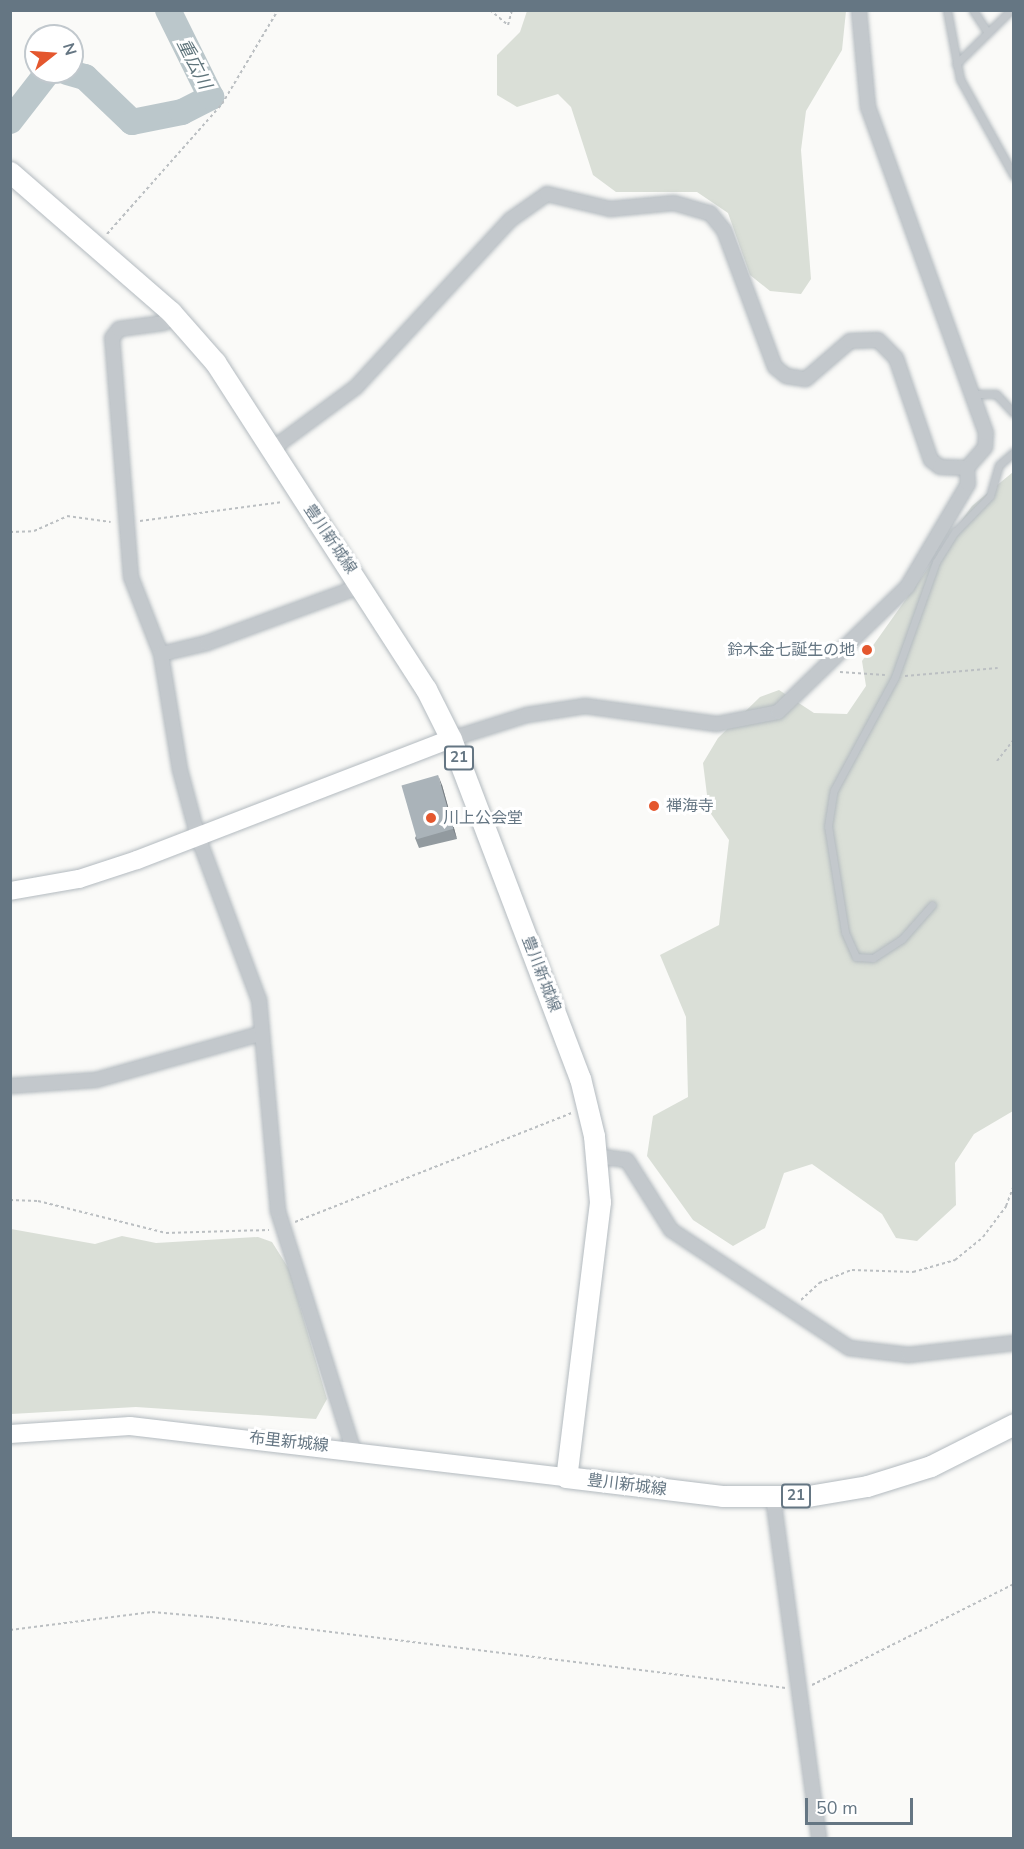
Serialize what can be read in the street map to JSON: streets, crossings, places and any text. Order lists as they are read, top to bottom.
{
  "streets": {
    "main road": ["豊川新城線", "21", "布里新城線"]
  },
  "crossings": [
    ["豊川新城線", "布里新城線"]
  ],
  "water": ["重広川"],
  "places": ["鈴木金七誕生の地", "禅海寺", "川上公会堂"],
  "scale_bar": "50 m",
  "north": "right"
}
